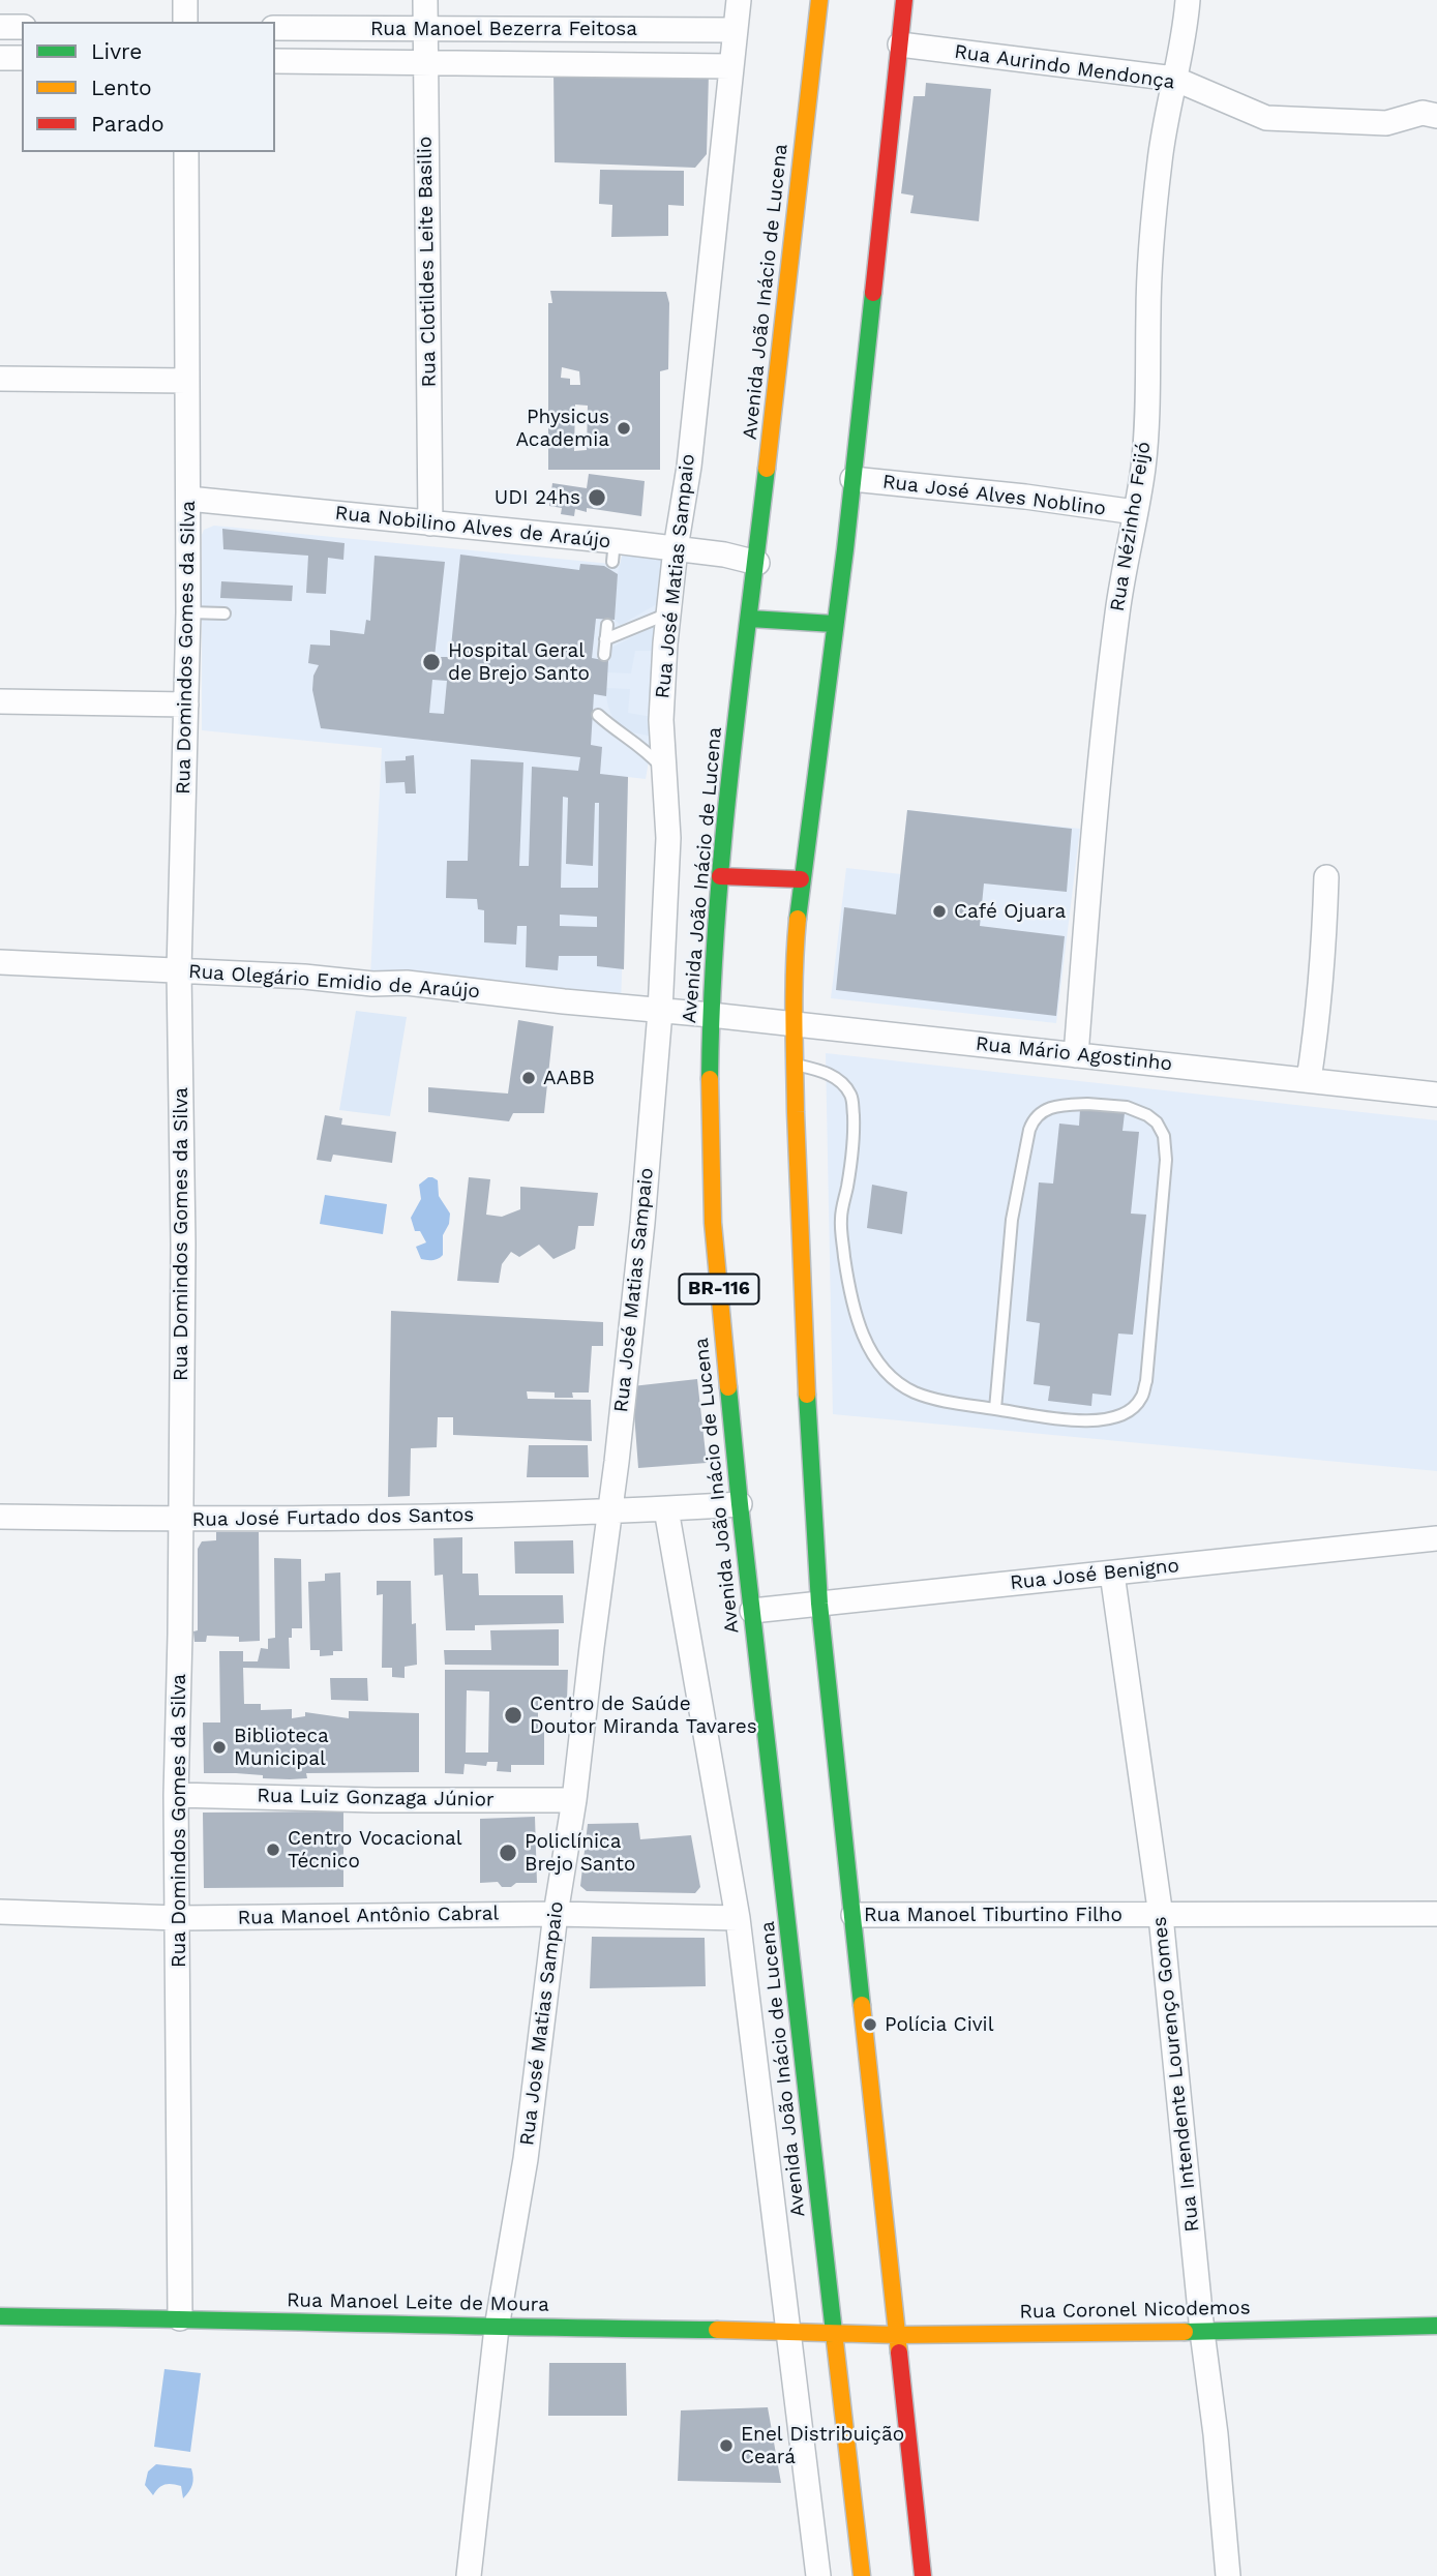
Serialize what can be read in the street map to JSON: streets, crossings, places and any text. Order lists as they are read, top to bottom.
{
  "streets": {
    "main road": [
      "Avenida João Inácio de Lucena",
      "BR-116",
      "Rua Manoel Leite de Moura",
      "Rua Coronel Nicodemos"
    ],
    "street": [
      "Rua Manoel Bezerra Feitosa",
      "Rua Aurindo Mendonça",
      "Rua Clotildes Leite Basilio",
      "Rua José Alves Noblino",
      "Rua Nézinho Feijó",
      "Rua Nobilino Alves de Araújo",
      "Rua José Matias Sampaio",
      "Rua Domindos Gomes da Silva",
      "Rua Olegário Emidio de Araújo",
      "Rua Mário Agostinho",
      "Rua José Furtado dos Santos",
      "Rua José Benigno",
      "Rua Luiz Gonzaga Júnior",
      "Rua Manoel Tiburtino Filho",
      "Rua Manoel Antônio Cabral",
      "Rua Intendente Lourenço Gomes"
    ]
  },
  "crossings": [
    ["Rua Manoel Bezerra Feitosa", "Rua Clotildes Leite Basilio"],
    ["Rua Manoel Bezerra Feitosa", "Rua José Matias Sampaio"],
    ["Rua Aurindo Mendonça", "Rua Nézinho Feijó"],
    ["Rua Clotildes Leite Basilio", "Rua Nobilino Alves de Araújo"],
    ["Avenida João Inácio de Lucena", "Rua Nobilino Alves de Araújo"],
    ["Avenida João Inácio de Lucena", "Rua Olegário Emidio de Araújo"],
    ["Avenida João Inácio de Lucena", "Rua Mário Agostinho"],
    ["Avenida João Inácio de Lucena", "Rua José Furtado dos Santos"],
    ["Avenida João Inácio de Lucena", "Rua José Benigno"],
    ["Avenida João Inácio de Lucena", "Rua Manoel Leite de Moura"],
    ["Avenida João Inácio de Lucena", "Rua Coronel Nicodemos"],
    ["Rua José Alves Noblino", "Rua Nézinho Feijó"],
    ["Rua Nézinho Feijó", "Rua Mário Agostinho"],
    ["Rua Nobilino Alves de Araújo", "Rua José Matias Sampaio"],
    ["Rua Nobilino Alves de Araújo", "Rua Domindos Gomes da Silva"],
    ["Rua José Matias Sampaio", "Rua Olegário Emidio de Araújo"],
    ["Rua José Matias Sampaio", "Rua José Furtado dos Santos"],
    ["Rua José Matias Sampaio", "Rua Luiz Gonzaga Júnior"],
    ["Rua José Matias Sampaio", "Rua Manoel Antônio Cabral"],
    ["Rua José Matias Sampaio", "Rua Manoel Leite de Moura"],
    ["Rua Domindos Gomes da Silva", "Rua Olegário Emidio de Araújo"],
    ["Rua Domindos Gomes da Silva", "Rua José Furtado dos Santos"],
    ["Rua Domindos Gomes da Silva", "Rua Luiz Gonzaga Júnior"],
    ["Rua Domindos Gomes da Silva", "Rua Manoel Antônio Cabral"],
    ["Rua Domindos Gomes da Silva", "Rua Manoel Leite de Moura"],
    ["Rua Olegário Emidio de Araújo", "Rua Mário Agostinho"],
    ["Rua José Benigno", "Rua Intendente Lourenço Gomes"],
    ["Rua Manoel Tiburtino Filho", "Rua Intendente Lourenço Gomes"],
    ["Rua Intendente Lourenço Gomes", "Rua Coronel Nicodemos"],
    ["Rua Manoel Leite de Moura", "Rua Coronel Nicodemos"]
  ],
  "places": [
    "Physicus Academia",
    "UDI 24hs",
    "Hospital Geral de Brejo Santo",
    "Café Ojuara",
    "AABB",
    "Centro de Saúde Doutor Miranda Tavares",
    "Biblioteca Municipal",
    "Centro Vocacional Técnico",
    "Policlínica Brejo Santo",
    "Polícia Civil",
    "Enel Distribuição Ceará"
  ],
  "legend": ["Livre", "Lento", "Parado"]
}
